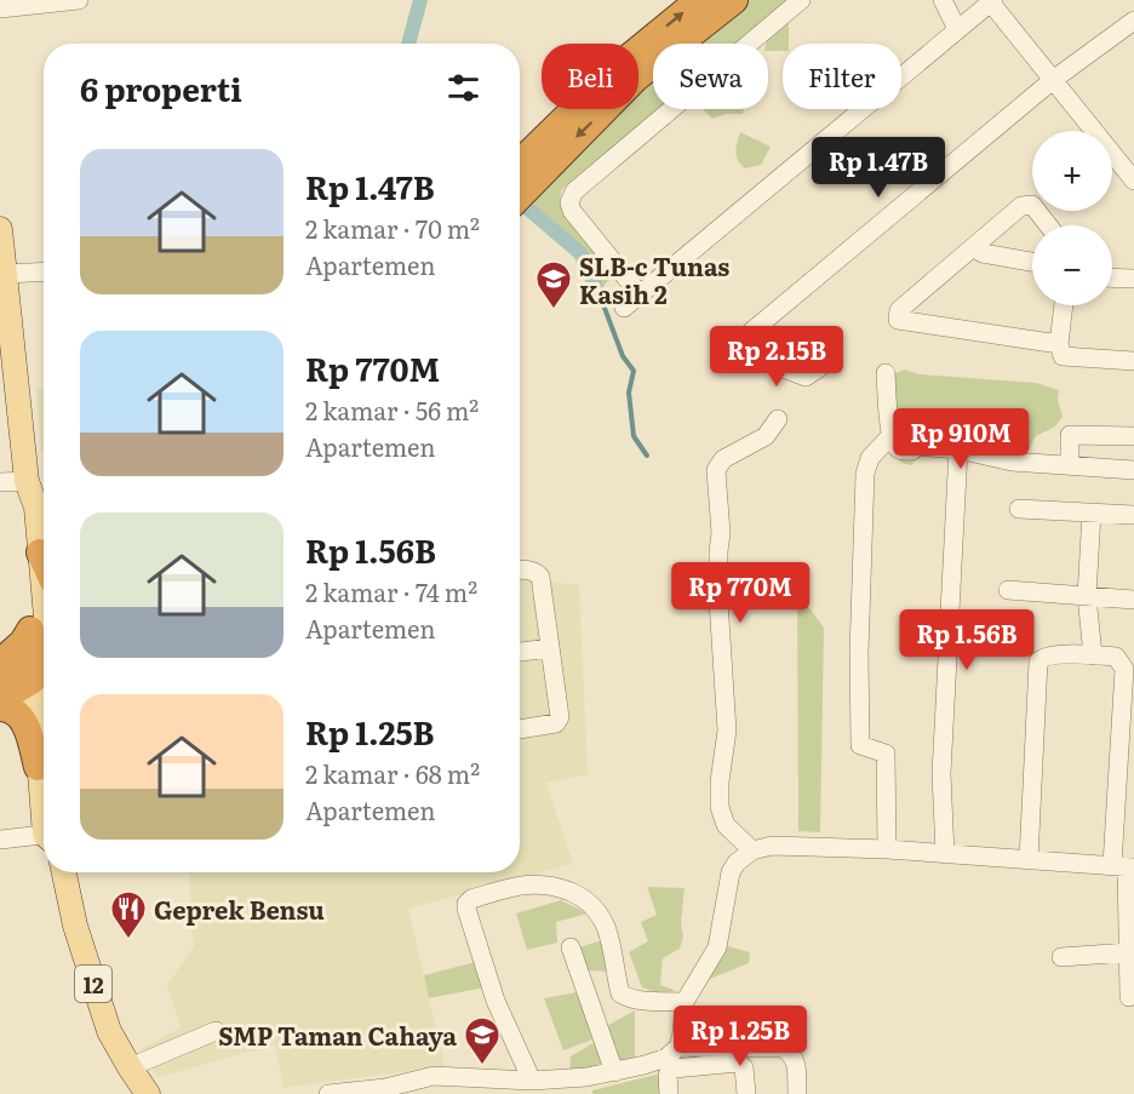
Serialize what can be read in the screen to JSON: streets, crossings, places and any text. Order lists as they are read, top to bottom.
{
  "streets": {
    "main road": ["12"]
  },
  "places": {
    "school or university": ["SLB-c Tunas Kasih 2", "SMP Taman Cahaya"],
    "restaurant": ["Geprek Bensu"]
  },
  "page": {
    "chip": ["Beli", "Sewa", "Filter"],
    "heading": "6 properti",
    "map_buttons": ["+", "−"],
    "list": [
      {
        "name": "Rp 1.47B",
        "note": "2 kamar · 70 m² · Apartemen"
      },
      {
        "name": "Rp 770M",
        "note": "2 kamar · 56 m² · Apartemen"
      },
      {
        "name": "Rp 1.56B",
        "note": "2 kamar · 74 m² · Apartemen"
      },
      {
        "name": "Rp 1.25B",
        "note": "2 kamar · 68 m² · Apartemen"
      }
    ],
    "price": [
      "Rp 1.47B",
      "Rp 2.15B",
      "Rp 910M",
      "Rp 770M",
      "Rp 1.56B",
      "Rp 1.25B"
    ]
  }
}
